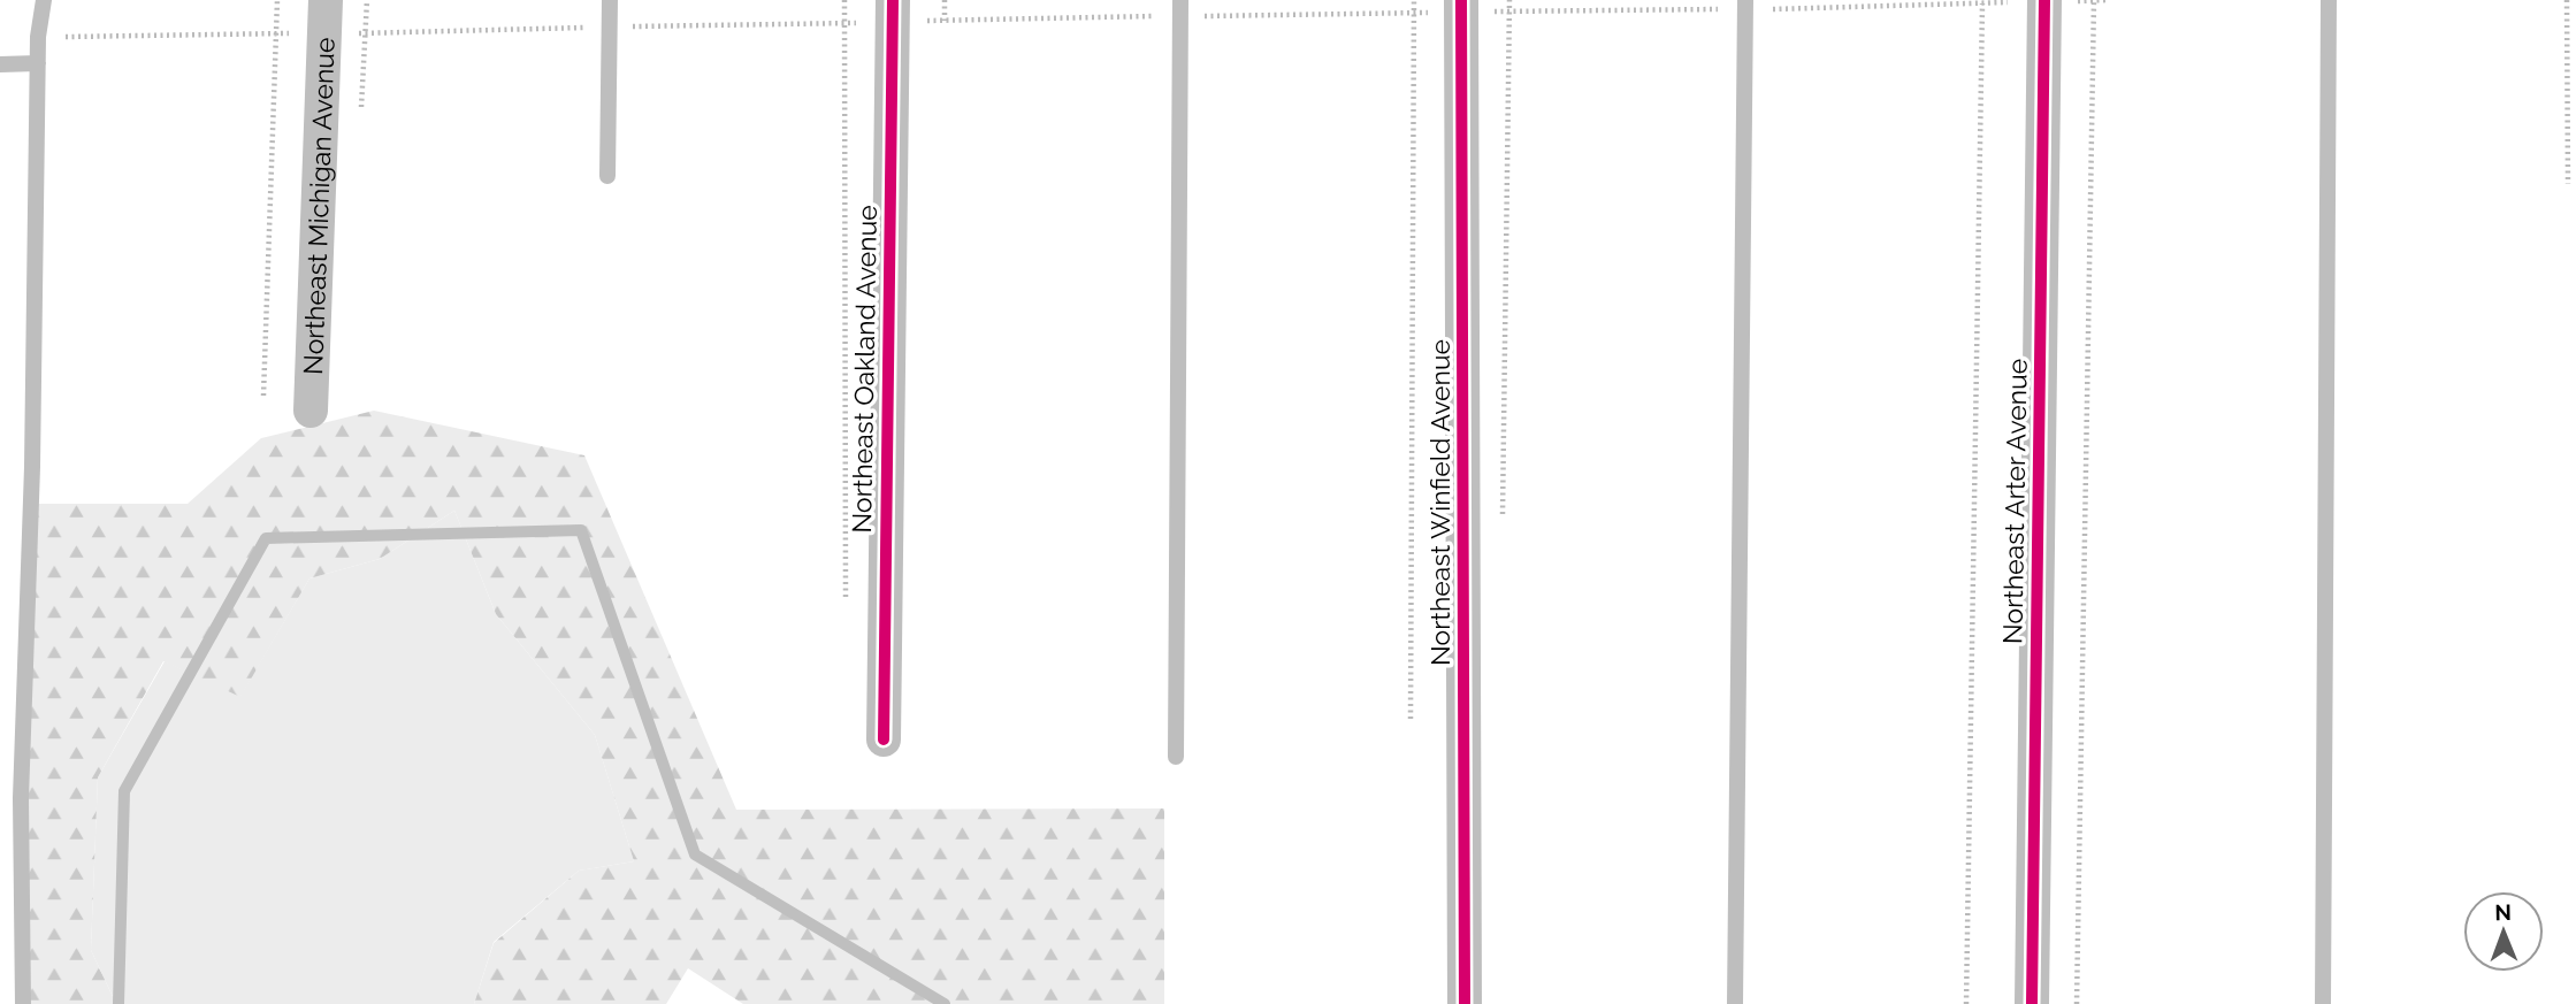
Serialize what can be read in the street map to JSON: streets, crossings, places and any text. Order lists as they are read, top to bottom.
{
  "streets": {
    "street": [
      "Northeast Michigan Avenue",
      "Northeast Oakland Avenue",
      "Northeast Arter Avenue",
      "Northeast Winfield Avenue"
    ]
  },
  "north": "top"
}
